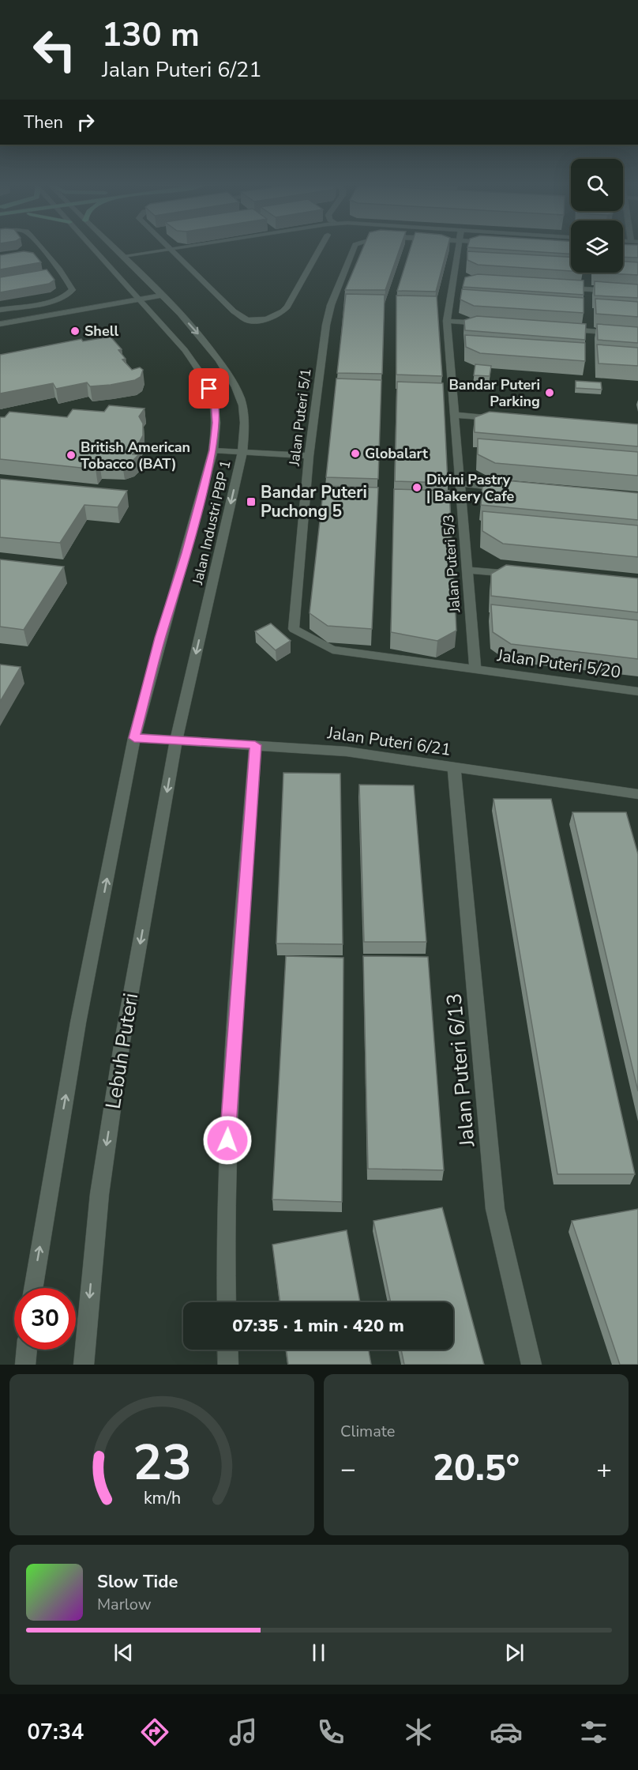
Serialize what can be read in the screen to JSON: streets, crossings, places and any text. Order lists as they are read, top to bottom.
{
  "streets": {
    "street": [
      "Jalan Puteri 5/1",
      "Jalan Industri PBP 1",
      "Jalan Puteri 5/3",
      "Jalan Puteri 5/20",
      "Jalan Puteri 6/21",
      "Lebuh Puteri",
      "Jalan Puteri 6/13"
    ]
  },
  "crossings": [
    ["Jalan Puteri 5/1", "Jalan Puteri 5/3"],
    ["Jalan Puteri 5/1", "Jalan Puteri 5/20"],
    ["Jalan Industri PBP 1", "Jalan Puteri 6/21"],
    ["Jalan Industri PBP 1", "Lebuh Puteri"],
    ["Jalan Puteri 5/3", "Jalan Puteri 5/20"],
    ["Jalan Puteri 6/21", "Lebuh Puteri"],
    ["Jalan Puteri 6/21", "Jalan Puteri 6/13"]
  ],
  "places": {
    "other": [
      "Shell",
      "Bandar Puteri Parking",
      "Globalart",
      "British American Tobacco (BAT)",
      "Divini Pastry | Bakery Cafe"
    ],
    "transit": ["Bandar Puteri Puchong 5"]
  },
  "page": {
    "turn": ["130 m", "Jalan Puteri 6/21"],
    "then": "Then",
    "limit": "30",
    "trip": "07:35 · 1 min · 420 m",
    "tile": "Climate",
    "heat": ["−", "20.5°", "+"],
    "song": ["Slow Tide", "Marlow"],
    "tabs": "07:34",
    "gauge": ["23", "km/h"]
  }
}
